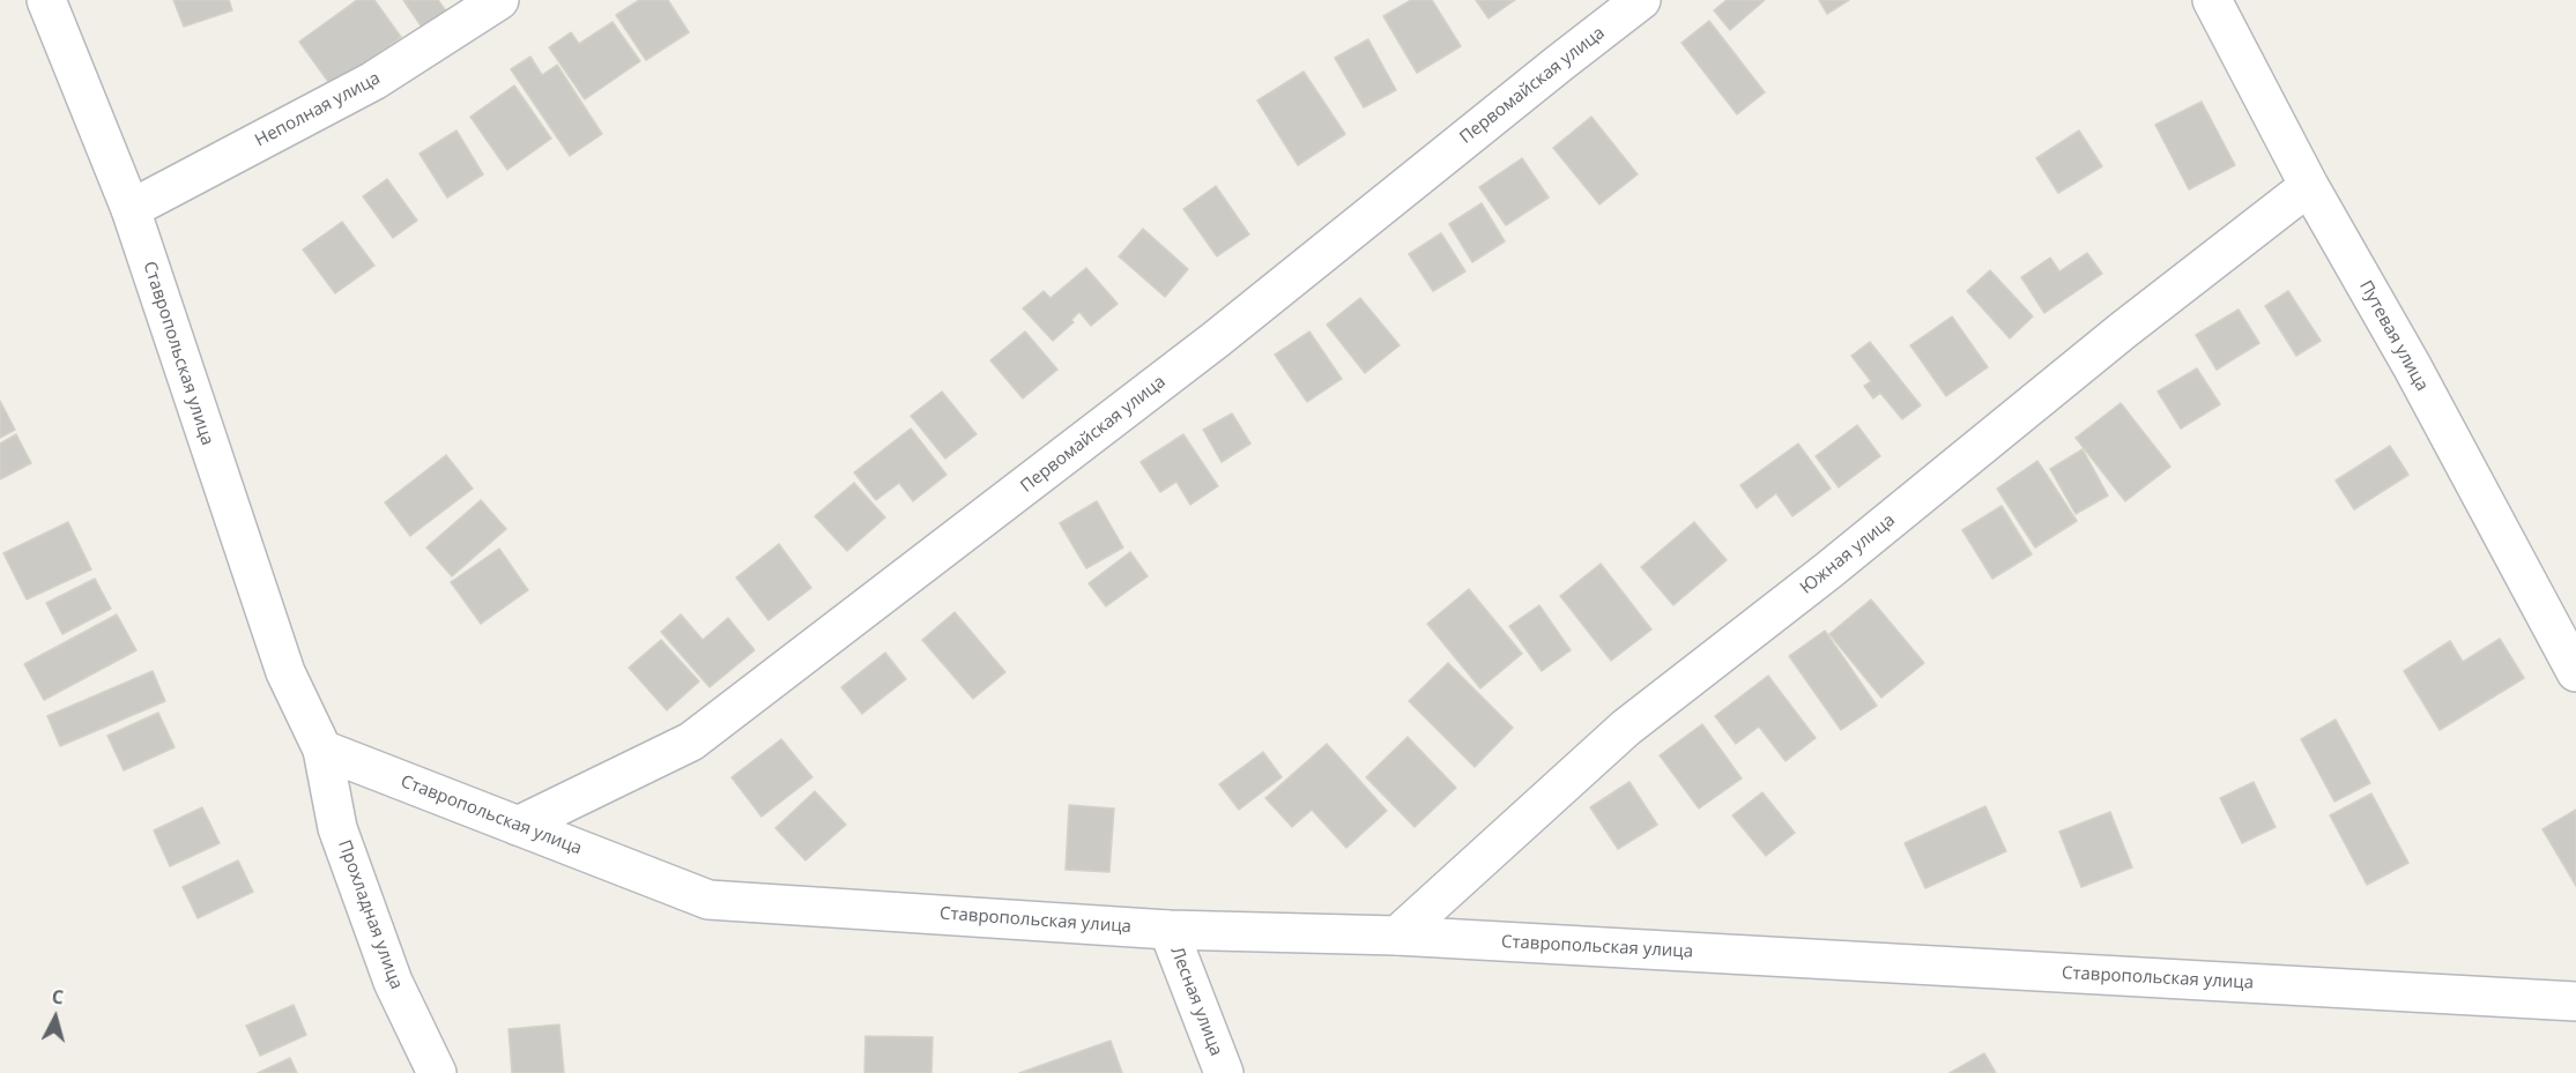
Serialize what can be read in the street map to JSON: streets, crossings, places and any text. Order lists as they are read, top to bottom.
{
  "streets": {
    "street": [
      "Первомайская улица",
      "Неполная улица",
      "Путевая улица",
      "Ставропольская улица",
      "Южная улица",
      "Прохладная улица",
      "Лесная улица"
    ]
  },
  "crossings": [
    ["Первомайская улица", "Ставропольская улица"],
    ["Неполная улица", "Ставропольская улица"],
    ["Путевая улица", "Южная улица"],
    ["Ставропольская улица", "Южная улица"],
    ["Ставропольская улица", "Прохладная улица"],
    ["Ставропольская улица", "Лесная улица"]
  ],
  "north": "top"
}
